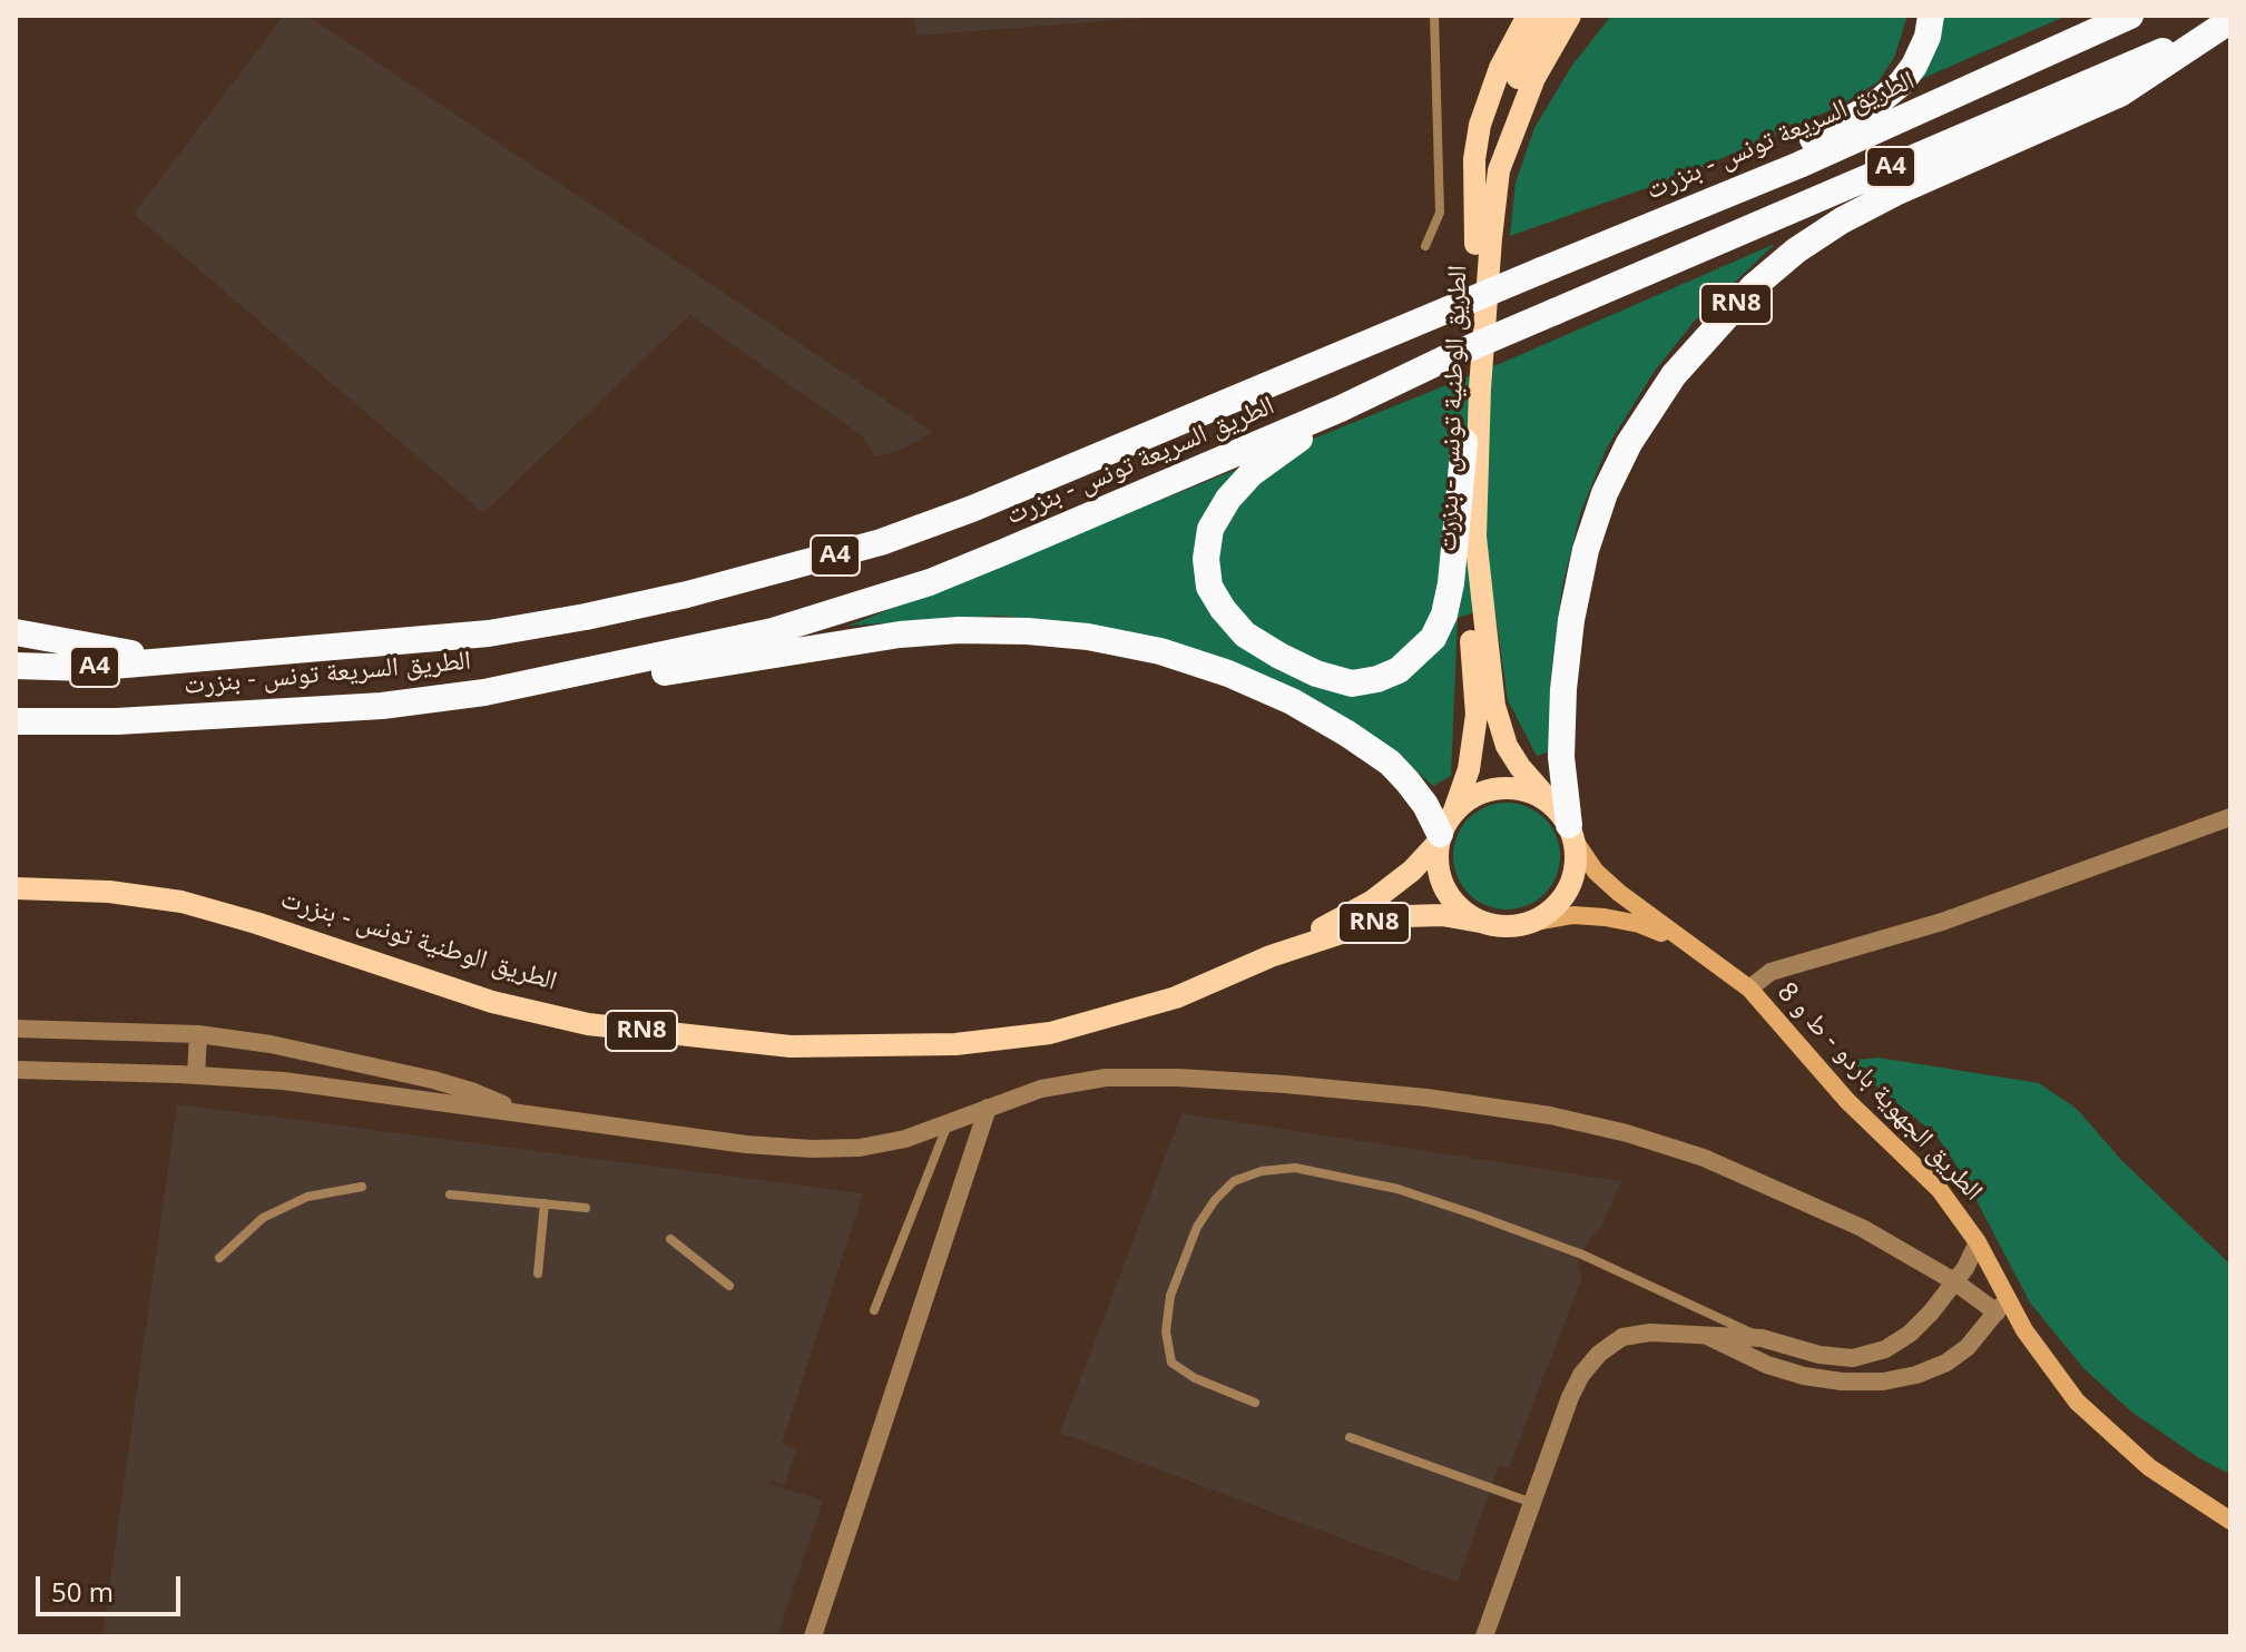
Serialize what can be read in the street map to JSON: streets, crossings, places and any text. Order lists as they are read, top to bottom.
{
  "streets": {
    "highway": ["الطريق السريعة تونس - بنزرت", "A4", "RN8"],
    "main road": ["الطريق الوطنية تونس - بنزرت", "الطريق الجهوية باردو - ط و 8"]
  },
  "crossings": [
    ["الطريق السريعة تونس - بنزرت", "RN8"],
    ["RN8", "الطريق الوطنية تونس - بنزرت"],
    ["RN8", "الطريق الجهوية باردو - ط و 8"],
    ["الطريق الوطنية تونس - بنزرت", "الطريق الجهوية باردو - ط و 8"]
  ],
  "scale_bar": "50 m"
}
